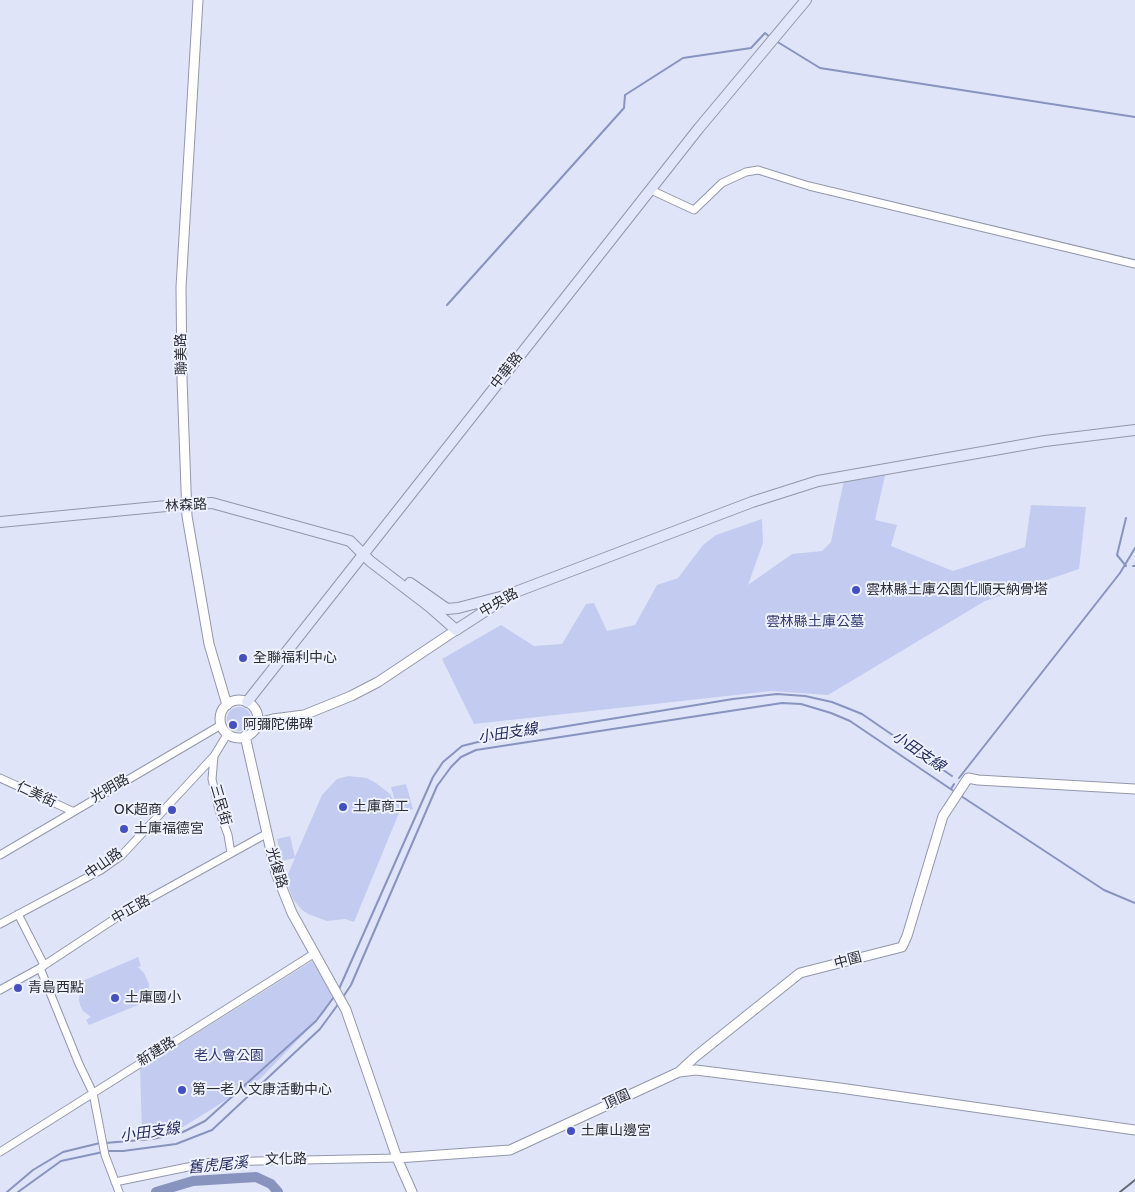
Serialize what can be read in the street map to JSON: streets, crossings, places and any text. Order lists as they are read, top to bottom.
{
  "streets": {
    "main road": ["中華路", "林森路", "中央路"],
    "street": [
      "聯美路",
      "光明路",
      "仁美街",
      "三民街",
      "中山路",
      "光復路",
      "中正路",
      "中圍",
      "新建路",
      "頂圍",
      "文化路"
    ]
  },
  "crossings": [
    ["聯美路", "中華路"],
    ["聯美路", "林森路"],
    ["聯美路", "中央路"],
    ["聯美路", "光明路"],
    ["聯美路", "中山路"],
    ["聯美路", "光復路"],
    ["中華路", "林森路"],
    ["中華路", "中央路"],
    ["中華路", "光明路"],
    ["中華路", "中山路"],
    ["中華路", "光復路"],
    ["林森路", "中央路"],
    ["中央路", "光明路"],
    ["中央路", "中山路"],
    ["中央路", "光復路"],
    ["光明路", "仁美街"],
    ["光明路", "中山路"],
    ["光明路", "光復路"],
    ["三民街", "中山路"],
    ["三民街", "中正路"],
    ["中山路", "光復路"],
    ["光復路", "中正路"],
    ["光復路", "新建路"],
    ["光復路", "頂圍"],
    ["光復路", "文化路"],
    ["中圍", "頂圍"],
    ["頂圍", "文化路"]
  ],
  "water": ["小田支線", "舊虎尾溪"],
  "parks": ["雲林縣土庫公墓", "老人會公園"],
  "places": [
    "雲林縣土庫公園化順天納骨塔",
    "全聯福利中心",
    "阿彌陀佛碑",
    "土庫商工",
    "OK超商",
    "土庫福德宮",
    "青島西點",
    "土庫國小",
    "第一老人文康活動中心",
    "土庫山邊宮"
  ]
}
